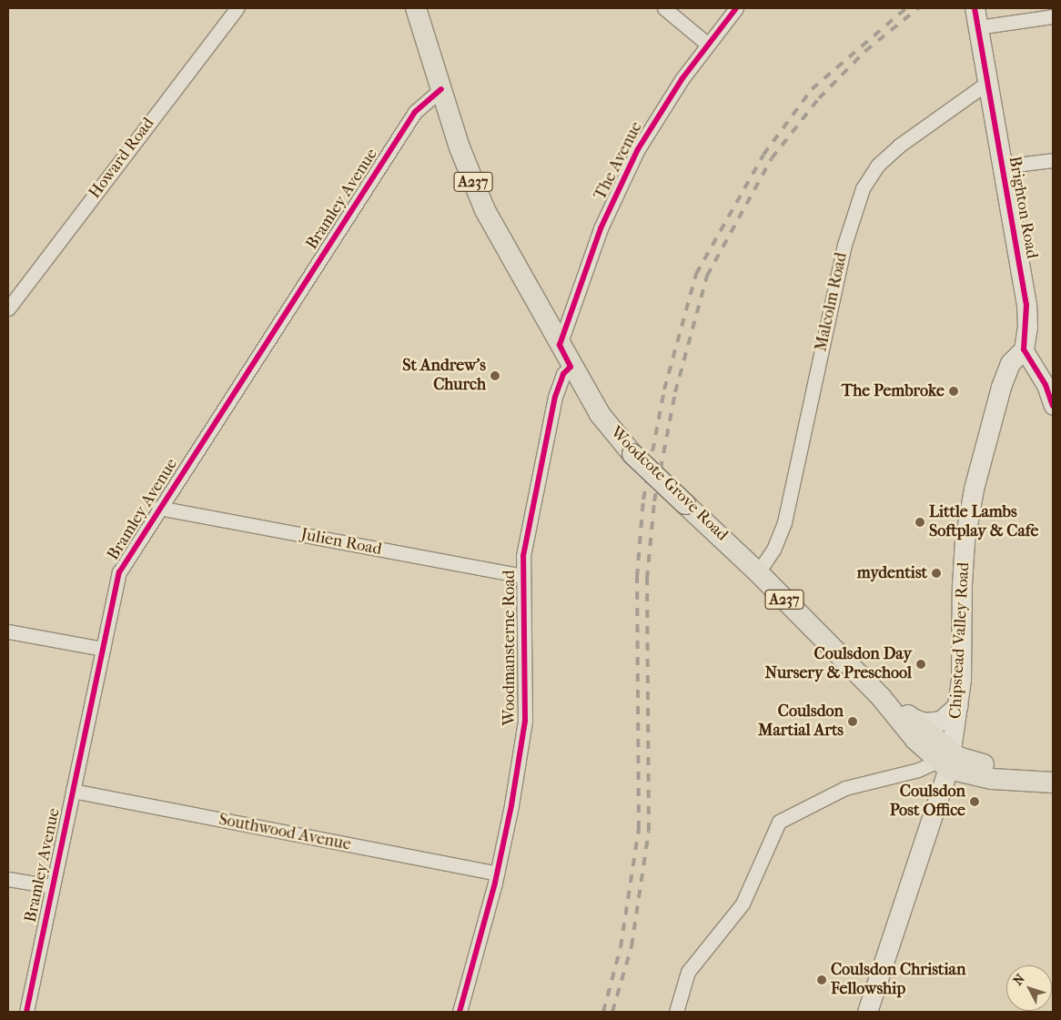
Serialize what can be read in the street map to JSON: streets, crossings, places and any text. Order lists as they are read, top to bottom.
{
  "streets": {
    "main road": [
      "A237",
      "Brighton Road",
      "Woodcote Grove Road",
      "Chipstead Valley Road"
    ],
    "street": [
      "Howard Road",
      "The Avenue",
      "Bramley Avenue",
      "Malcolm Road",
      "Julien Road",
      "Woodmansterne Road",
      "Southwood Avenue"
    ]
  },
  "crossings": [
    ["The Avenue", "Woodcote Grove Road"],
    ["A237", "Woodcote Grove Road"],
    ["A237", "Chipstead Valley Road"],
    ["Bramley Avenue", "Woodcote Grove Road"],
    ["Bramley Avenue", "Julien Road"],
    ["Bramley Avenue", "Southwood Avenue"],
    ["Brighton Road", "Malcolm Road"],
    ["Brighton Road", "Chipstead Valley Road"],
    ["Malcolm Road", "Woodcote Grove Road"],
    ["Woodcote Grove Road", "Chipstead Valley Road"],
    ["Woodcote Grove Road", "Woodmansterne Road"],
    ["Julien Road", "Woodmansterne Road"],
    ["Woodmansterne Road", "Southwood Avenue"]
  ],
  "places": [
    "St Andrew's Church",
    "The Pembroke",
    "Little Lambs Softplay & Cafe",
    "mydentist",
    "Coulsdon Day Nursery & Preschool",
    "Coulsdon Martial Arts",
    "Coulsdon Post Office",
    "Coulsdon Christian Fellowship"
  ],
  "north": "top left"
}
